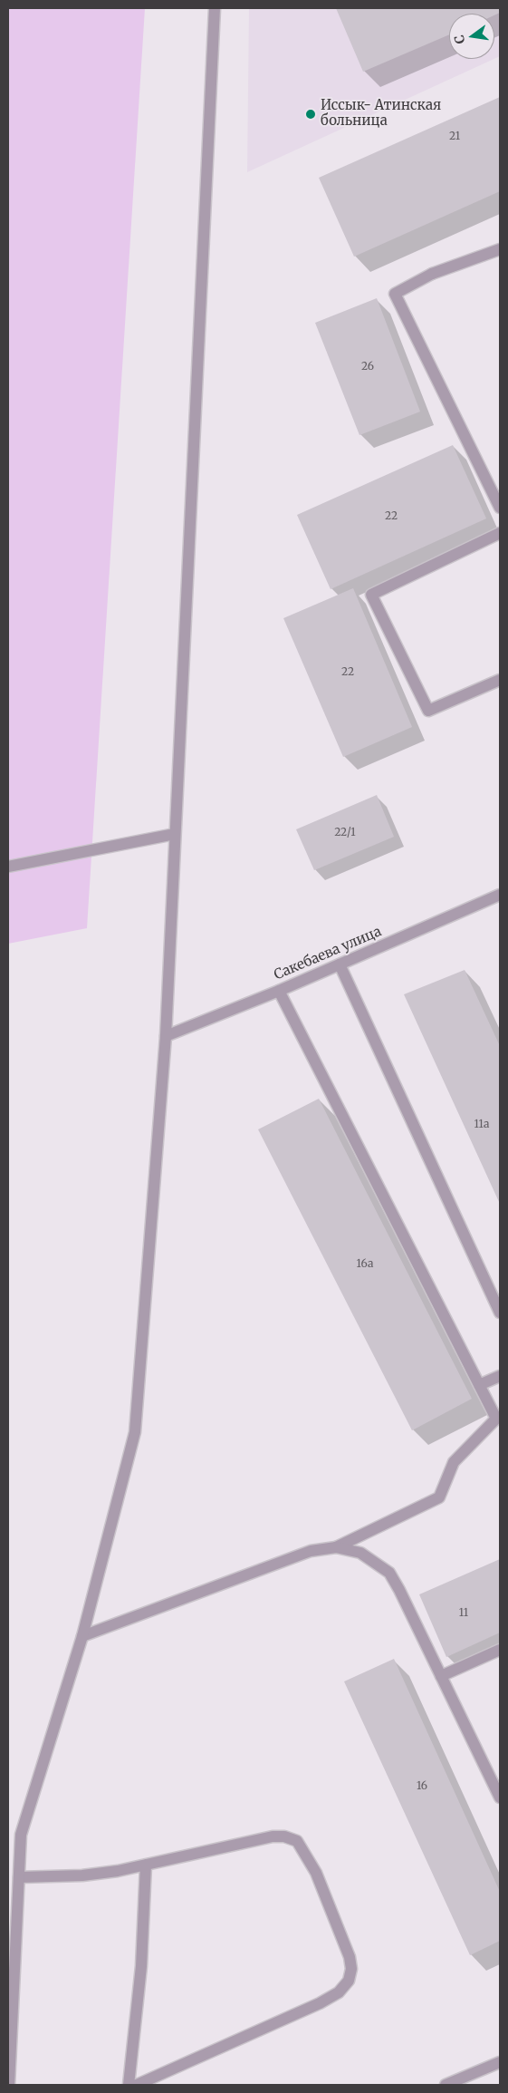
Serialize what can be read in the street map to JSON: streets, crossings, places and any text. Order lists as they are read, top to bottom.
{
  "streets": {
    "street": ["Сакебаева улица"]
  },
  "places": ["Иссык- Атинская больница"],
  "house_numbers": [
    "21",
    "26",
    "22",
    "22",
    "22/1",
    "11а",
    "16а",
    "11",
    "16"
  ],
  "north": "left"
}
